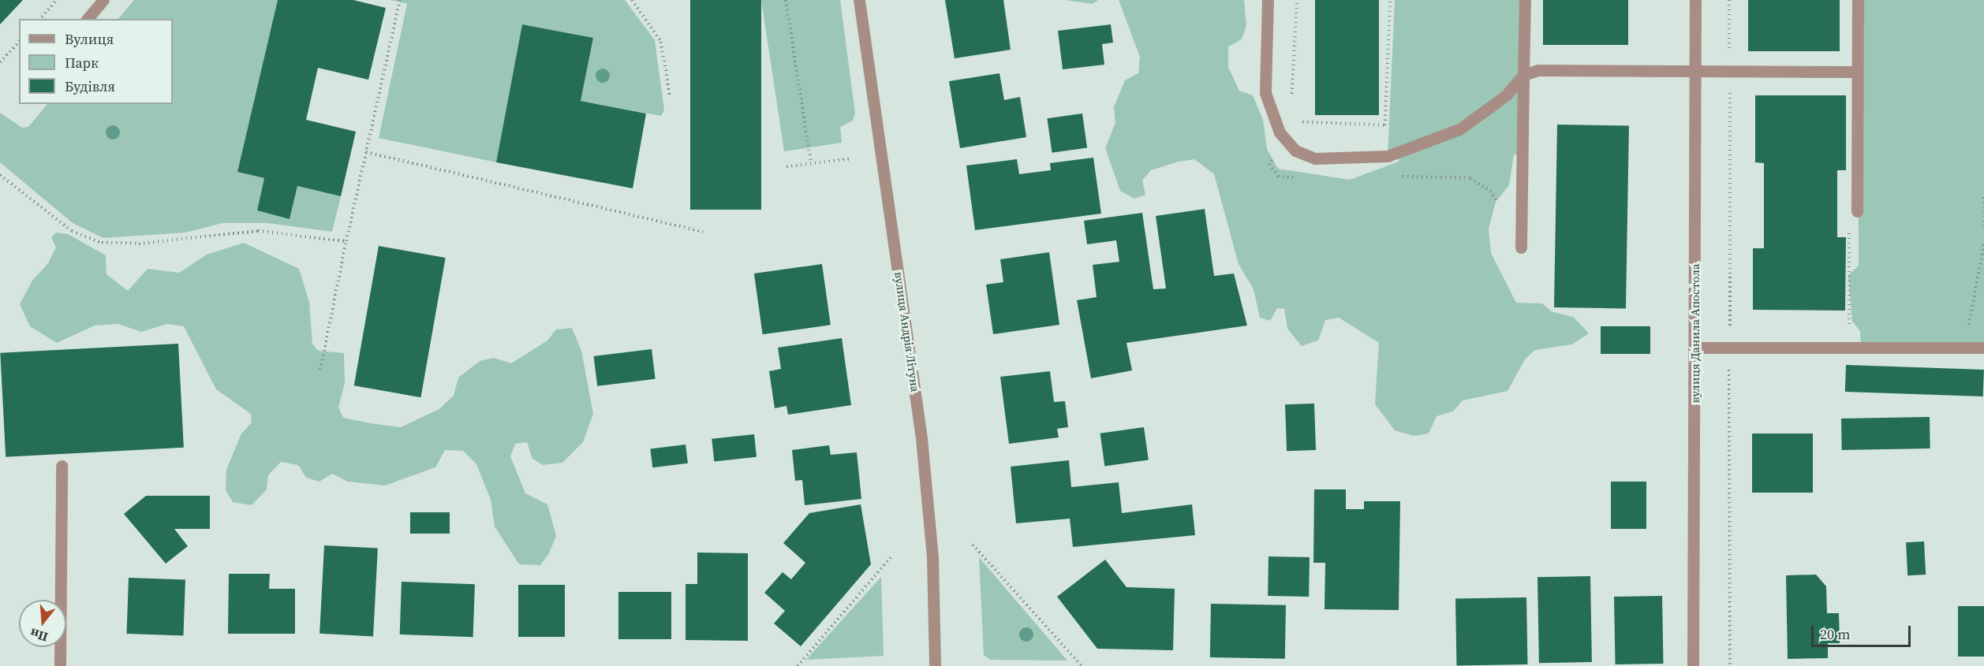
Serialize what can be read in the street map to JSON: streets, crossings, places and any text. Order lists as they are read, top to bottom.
{
  "streets": {
    "street": ["вулиця Андрія Літуна", "вулиця Данила Апостола"]
  },
  "legend": ["Вулиця", "Парк", "Будівля"],
  "scale_bar": "20 m",
  "north": "bottom"
}
